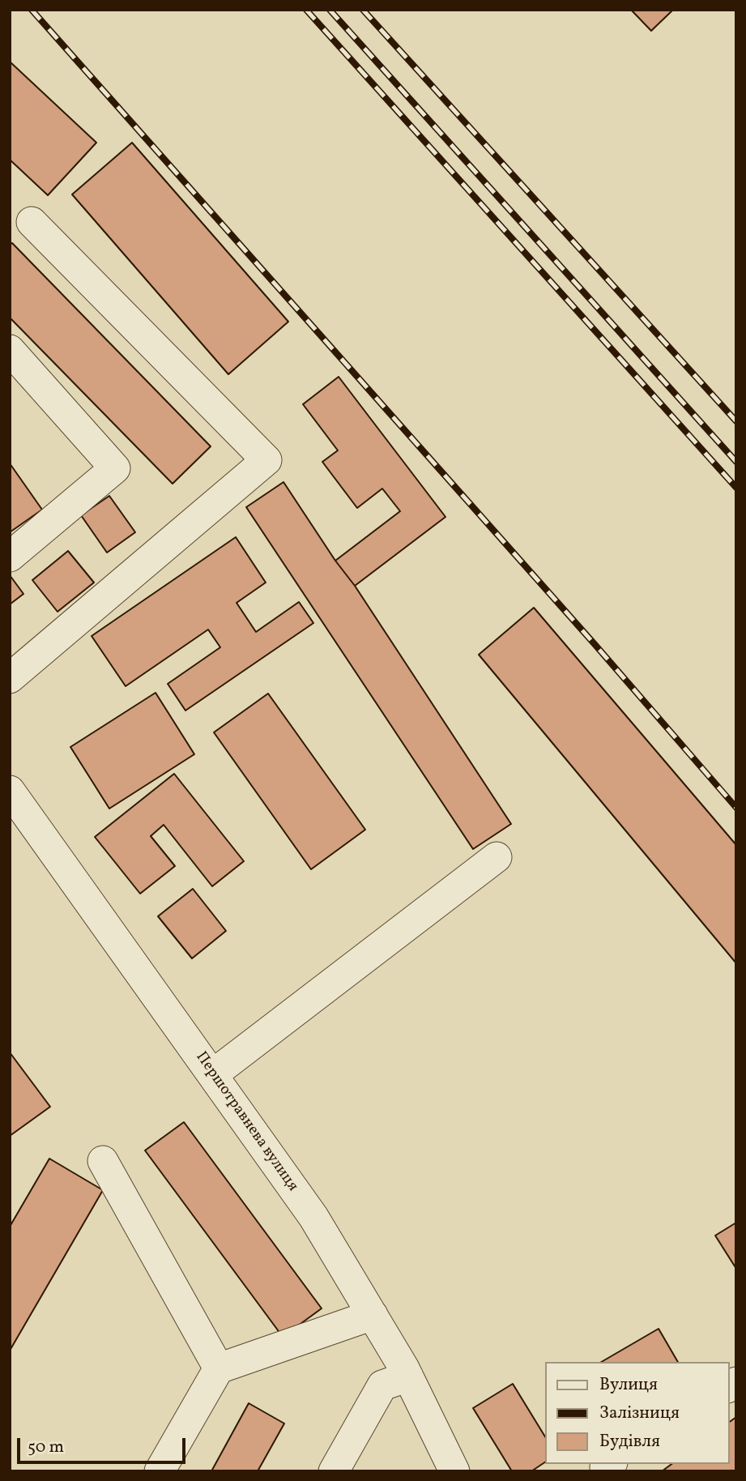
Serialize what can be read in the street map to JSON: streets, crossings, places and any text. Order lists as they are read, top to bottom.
{
  "streets": {
    "street": ["Першотравнева вулиця"]
  },
  "legend": ["Вулиця", "Залізниця", "Будівля"],
  "scale_bar": "50 m"
}
